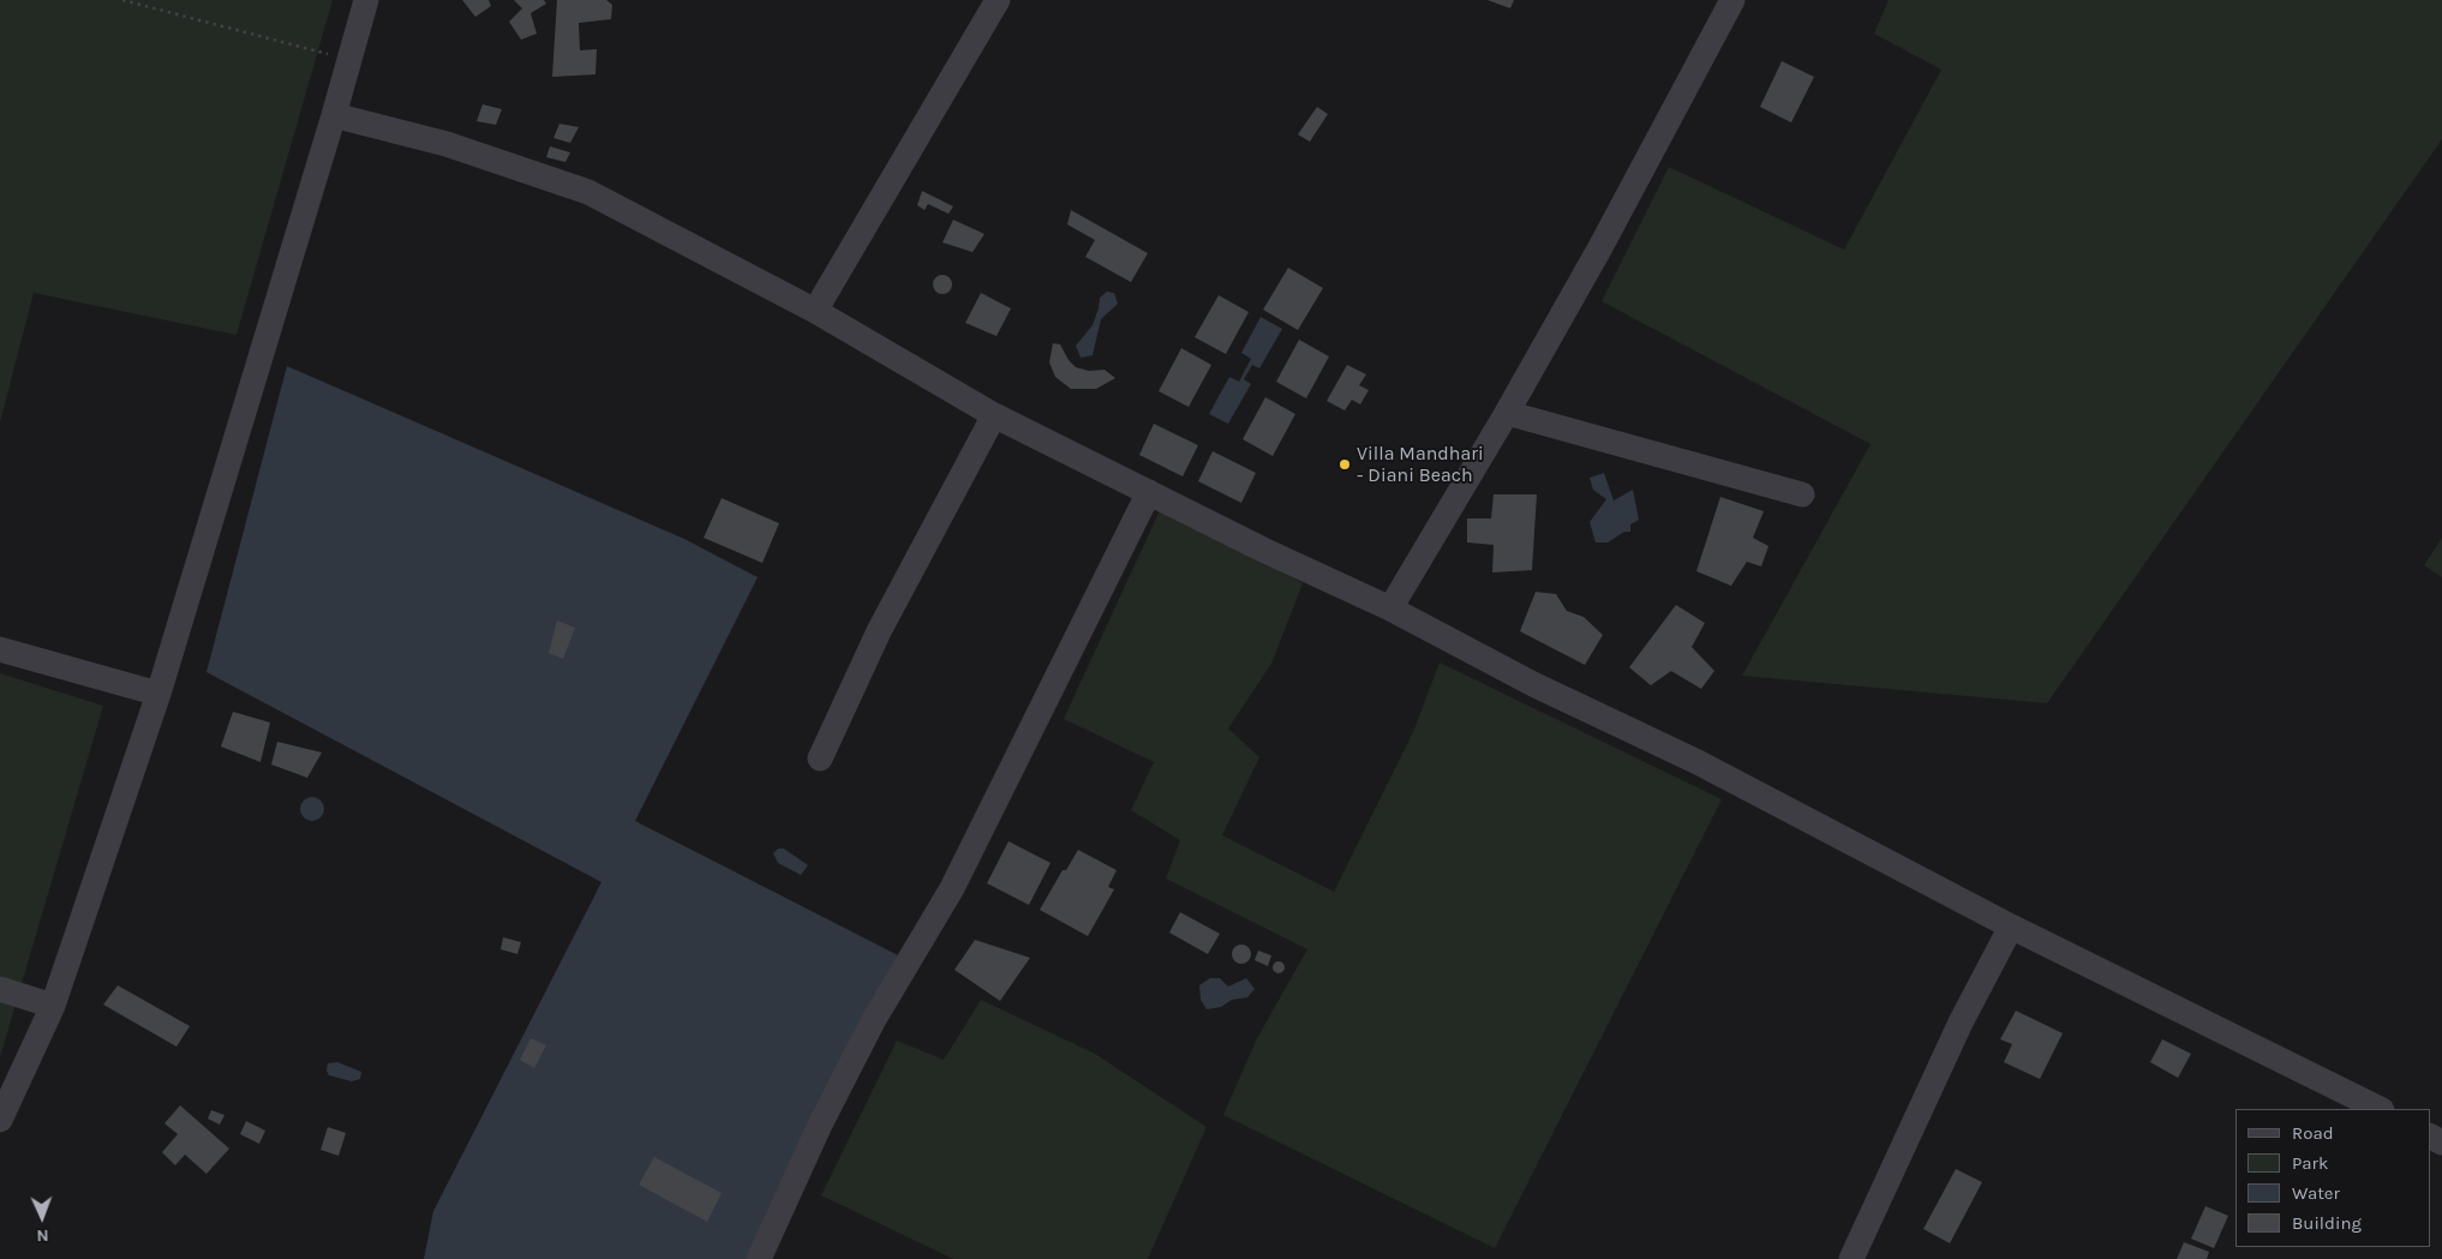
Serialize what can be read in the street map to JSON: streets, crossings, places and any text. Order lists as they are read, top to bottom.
{
  "places": ["Villa Mandhari - Diani Beach"],
  "legend": [
    "Road",
    "Park",
    "Water",
    "Building"
  ],
  "north": "bottom"
}
